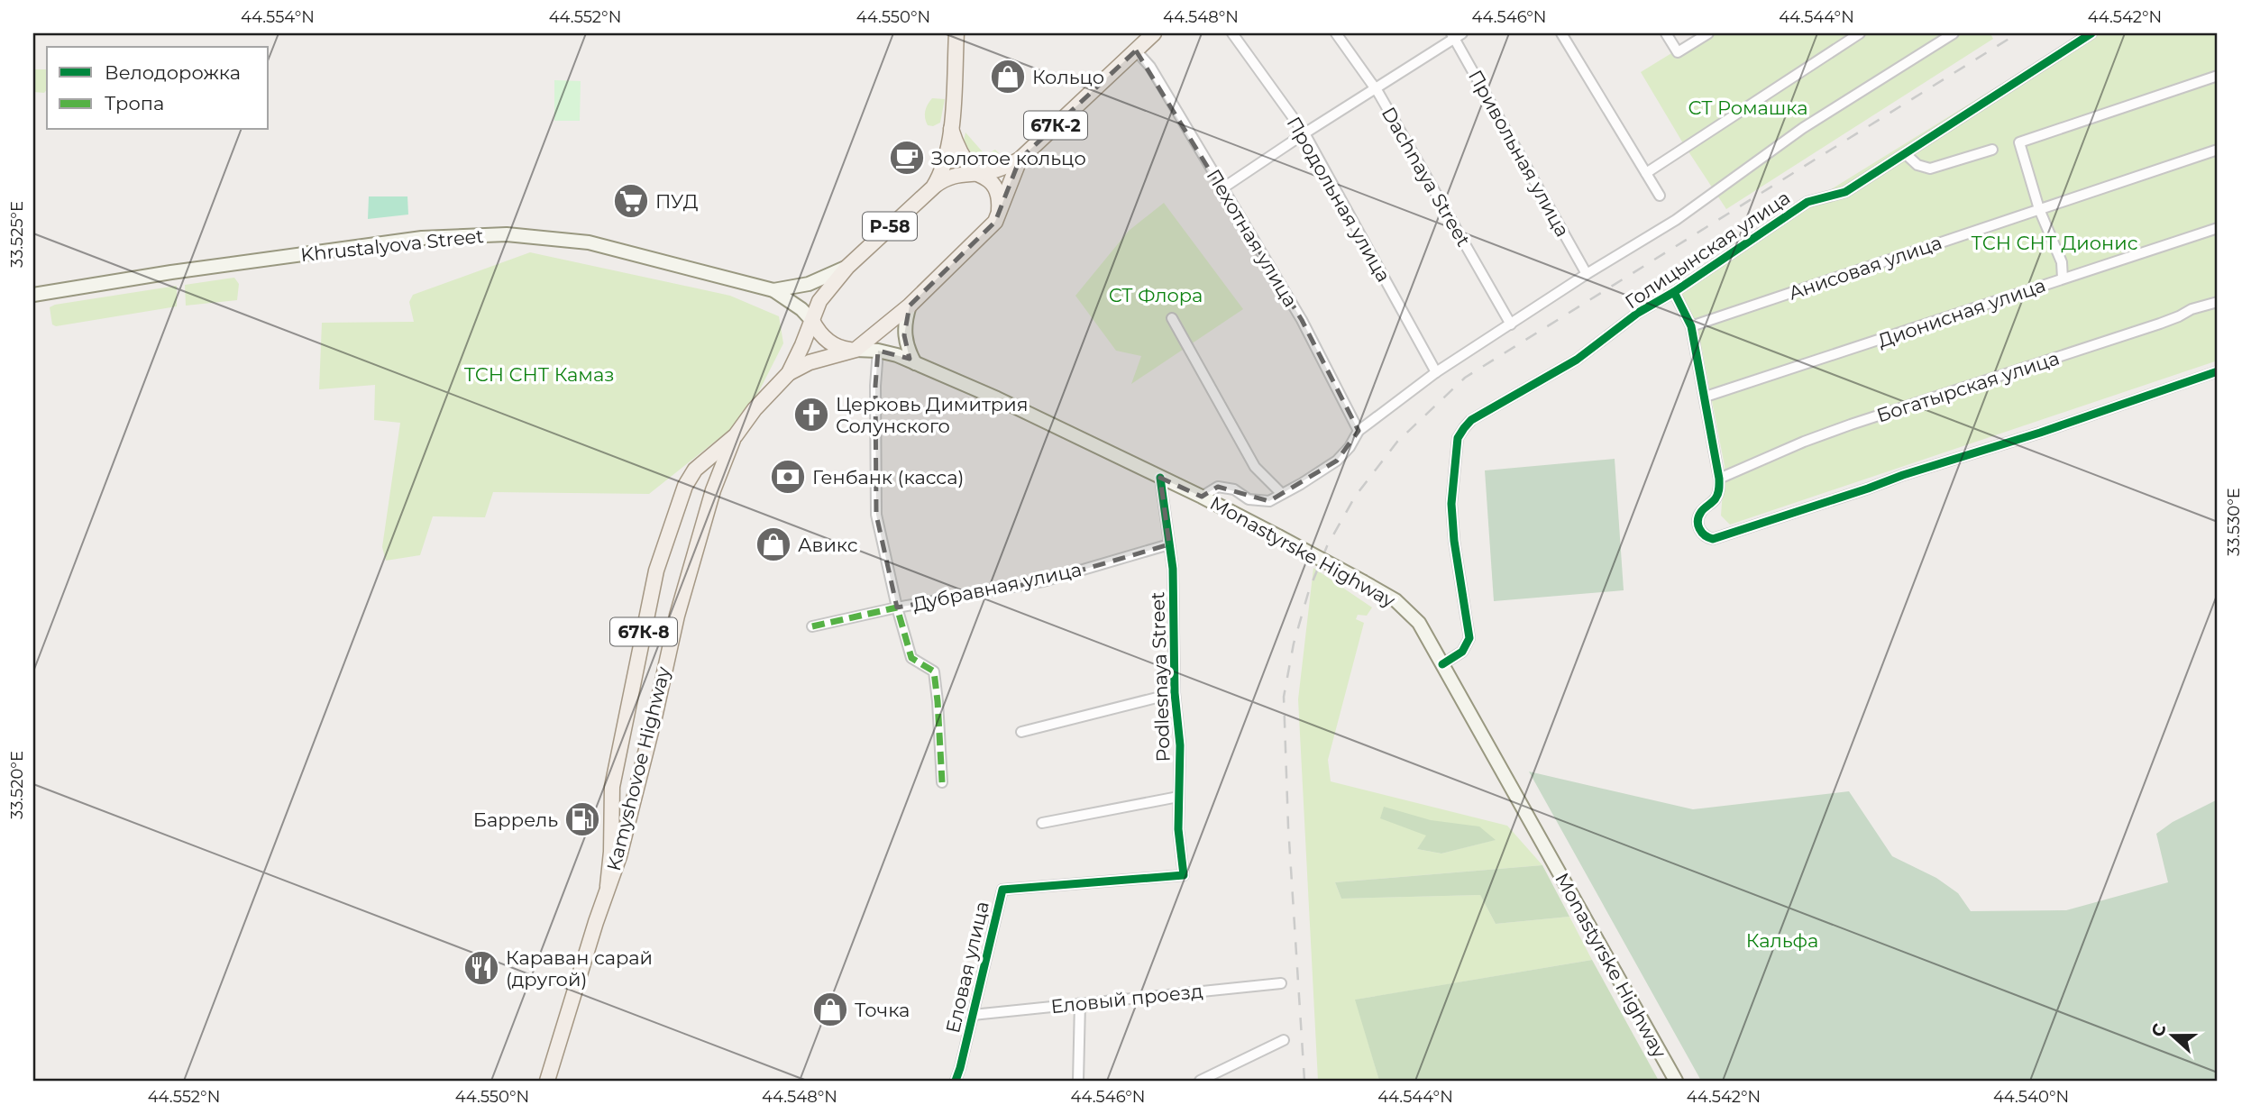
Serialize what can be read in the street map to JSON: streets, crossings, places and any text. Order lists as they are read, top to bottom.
{
  "streets": {
    "main road": [
      "67К-2",
      "Р-58",
      "Khrustalyova Street",
      "Monastyrske Highway",
      "67К-8",
      "Kamyshovoe Highway"
    ],
    "street": [
      "Привольная улица",
      "Dachnaya Street",
      "Продольная улица",
      "Пехотная улица",
      "Голицынская улица",
      "Анисовая улица",
      "Дионисная улица",
      "Богатырская улица",
      "Дубравная улица",
      "Podlesnaya Street",
      "Еловая улица",
      "Еловый проезд"
    ]
  },
  "crossings": [
    ["67К-2", "Р-58"],
    ["67К-2", "Пехотная улица"],
    ["Р-58", "Kamyshovoe Highway"],
    ["Khrustalyova Street", "Monastyrske Highway"],
    ["Khrustalyova Street", "Kamyshovoe Highway"],
    ["Голицынская улица", "Monastyrske Highway"],
    ["Monastyrske Highway", "67К-8"],
    ["Monastyrske Highway", "Podlesnaya Street"],
    ["Monastyrske Highway", "Kamyshovoe Highway"],
    ["Дубравная улица", "Podlesnaya Street"],
    ["67К-8", "Kamyshovoe Highway"],
    ["Podlesnaya Street", "Еловая улица"],
    ["Еловая улица", "Еловый проезд"]
  ],
  "parks": [
    "СТ Ромашка",
    "ТСН СНТ Дионис",
    "СТ Флора",
    "ТСН СНТ Камаз",
    "Кальфа"
  ],
  "places": {
    "shop": ["Кольцо", "Авикс", "Точка"],
    "cafe": ["Золотое кольцо"],
    "supermarket": ["ПУД"],
    "church": ["Церковь Димитрия Солунского"],
    "bank": ["Генбанк (касса)"],
    "fuel station": ["Баррель"],
    "restaurant": ["Караван сарай (другой)"]
  },
  "legend": ["Велодорожка", "Тропа"],
  "north": "left",
  "coordinates": [
    "44.554°N",
    "44.552°N",
    "44.550°N",
    "44.548°N",
    "44.546°N",
    "44.544°N",
    "44.542°N",
    "33.525°E",
    "33.530°E",
    "33.520°E",
    "44.540°N"
  ]
}
